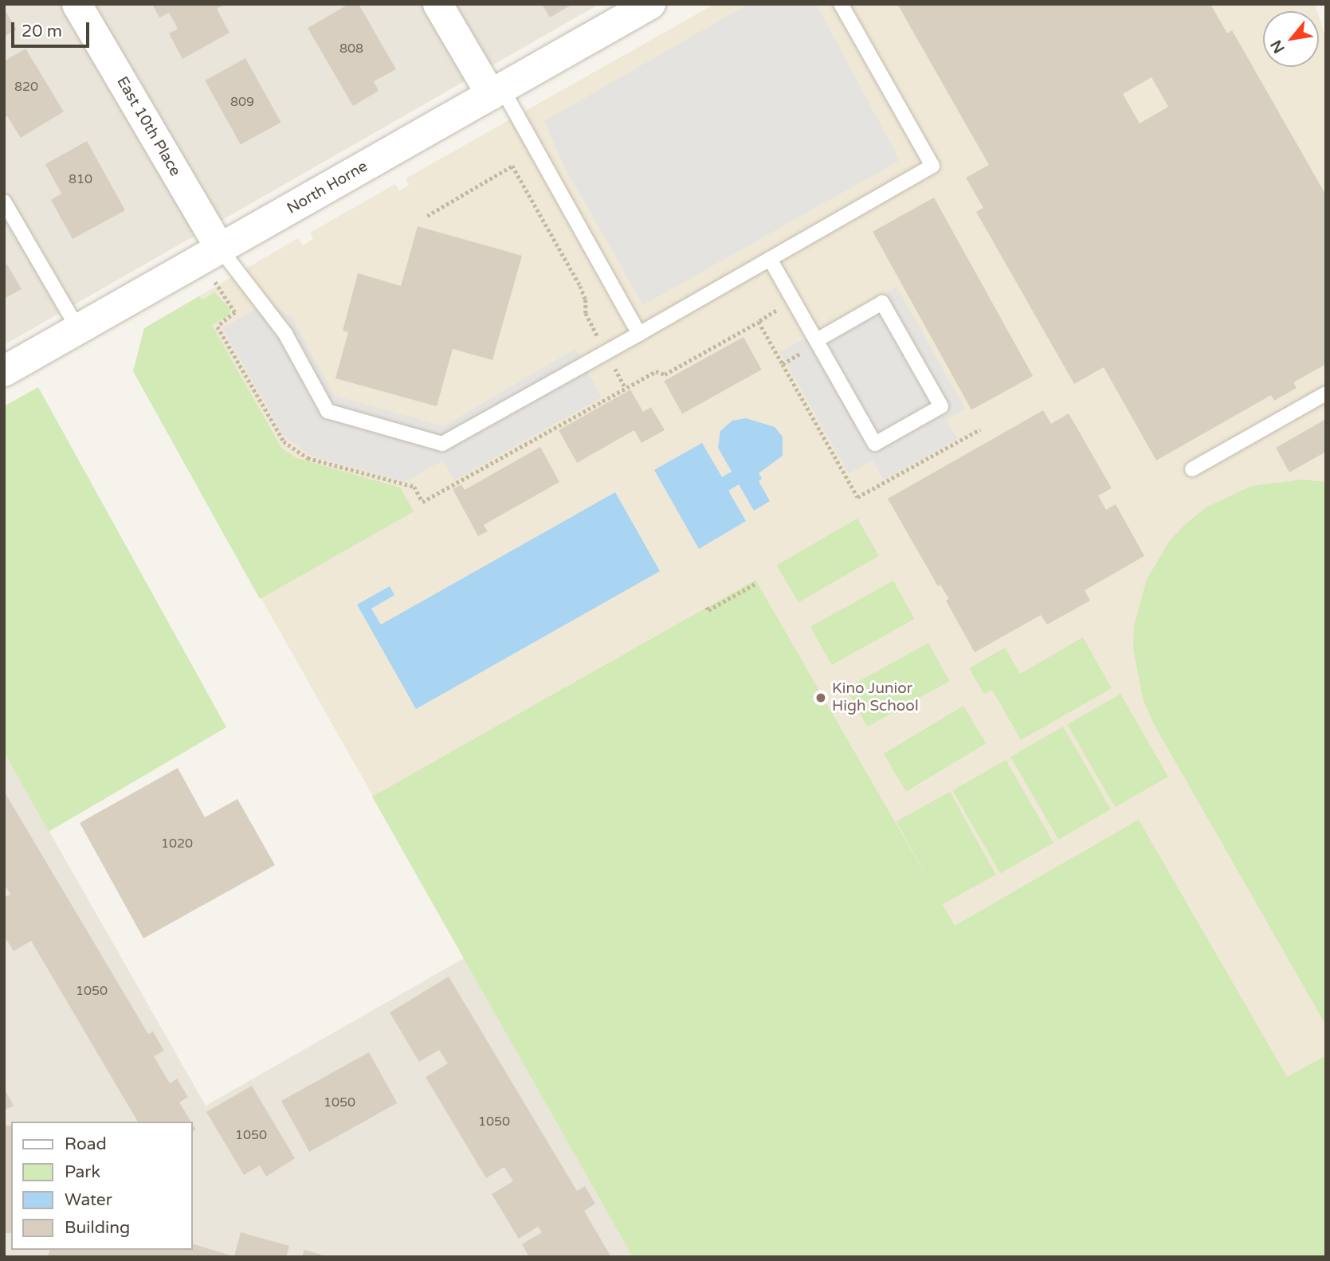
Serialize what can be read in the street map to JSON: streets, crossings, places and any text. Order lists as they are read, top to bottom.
{
  "streets": {
    "street": ["East 10th Place", "North Horne"]
  },
  "crossings": [
    ["East 10th Place", "North Horne"]
  ],
  "places": ["Kino Junior High School"],
  "house_numbers": [
    "808",
    "820",
    "809",
    "810",
    "1020",
    "1050",
    "1050",
    "1050",
    "1050"
  ],
  "legend": [
    "Road",
    "Park",
    "Water",
    "Building"
  ],
  "scale_bar": "20 m",
  "north": "bottom left"
}
